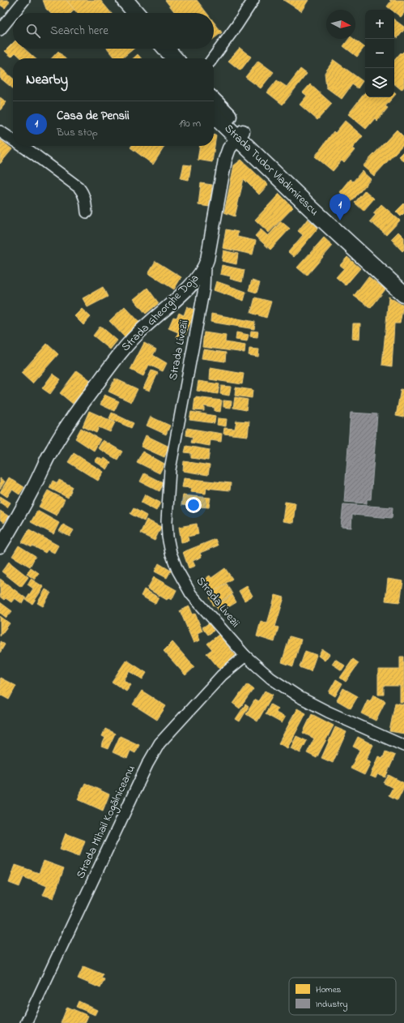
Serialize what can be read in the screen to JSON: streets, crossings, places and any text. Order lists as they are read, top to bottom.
{
  "streets": {
    "main road": ["Strada Tudor Vladimirescu"],
    "street": ["Strada Gheorghe Doja", "Strada Livezii", "Strada Mihail Kogălniceanu"]
  },
  "crossings": [
    ["Strada Tudor Vladimirescu", "Strada Gheorghe Doja"],
    ["Strada Gheorghe Doja", "Strada Livezii"],
    ["Strada Livezii", "Strada Mihail Kogălniceanu"]
  ],
  "legend": ["Homes", "Industry"],
  "north": "right",
  "page": {
    "map_buttons": ["+", "−"],
    "search": "Search here",
    "heading": "Nearby",
    "list": [
      {
        "mark": "1",
        "name": "Casa de Pensii",
        "note": "Bus stop",
        "value": "190 m"
      }
    ],
    "pins": "1"
  }
}
